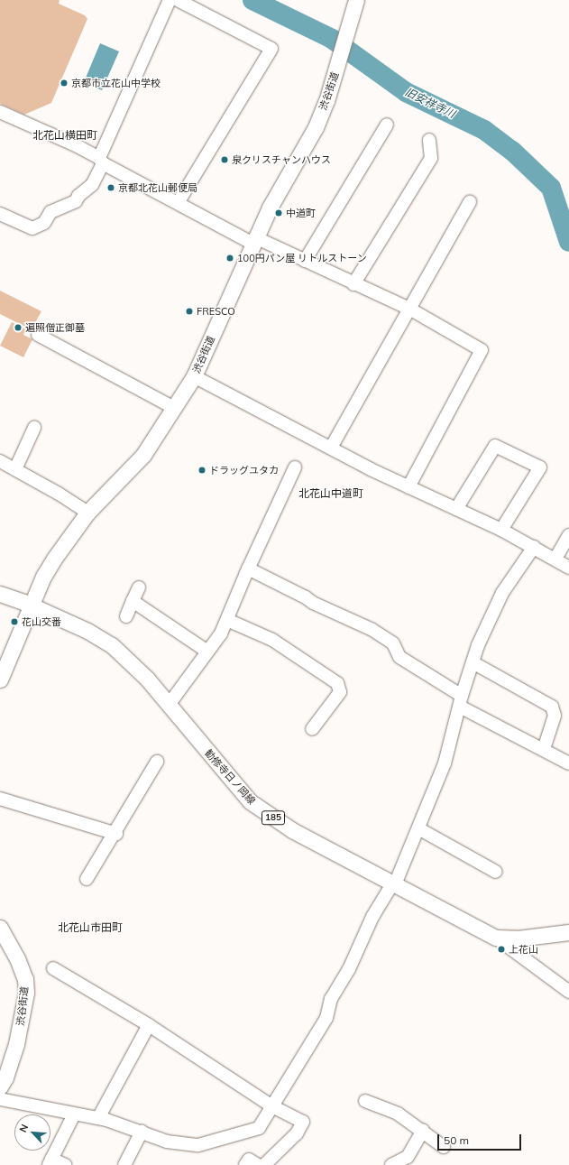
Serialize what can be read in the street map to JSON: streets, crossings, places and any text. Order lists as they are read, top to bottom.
{
  "streets": {
    "main road": ["渋谷街道", "勧修寺日ノ岡線", "185"]
  },
  "crossings": [
    ["渋谷街道", "勧修寺日ノ岡線"]
  ],
  "districts": ["北花山横田町", "北花山中道町", "北花山市田町"],
  "water": ["旧安祥寺川"],
  "places": [
    "京都市立花山中学校",
    "泉クリスチャンハウス",
    "京都北花山郵便局",
    "中道町",
    "100円パン屋 リトルストーン",
    "FRESCO",
    "遍照僧正御墓",
    "ドラッグユタカ",
    "花山交番",
    "上花山"
  ],
  "scale_bar": "50 m",
  "north": "top left"
}
